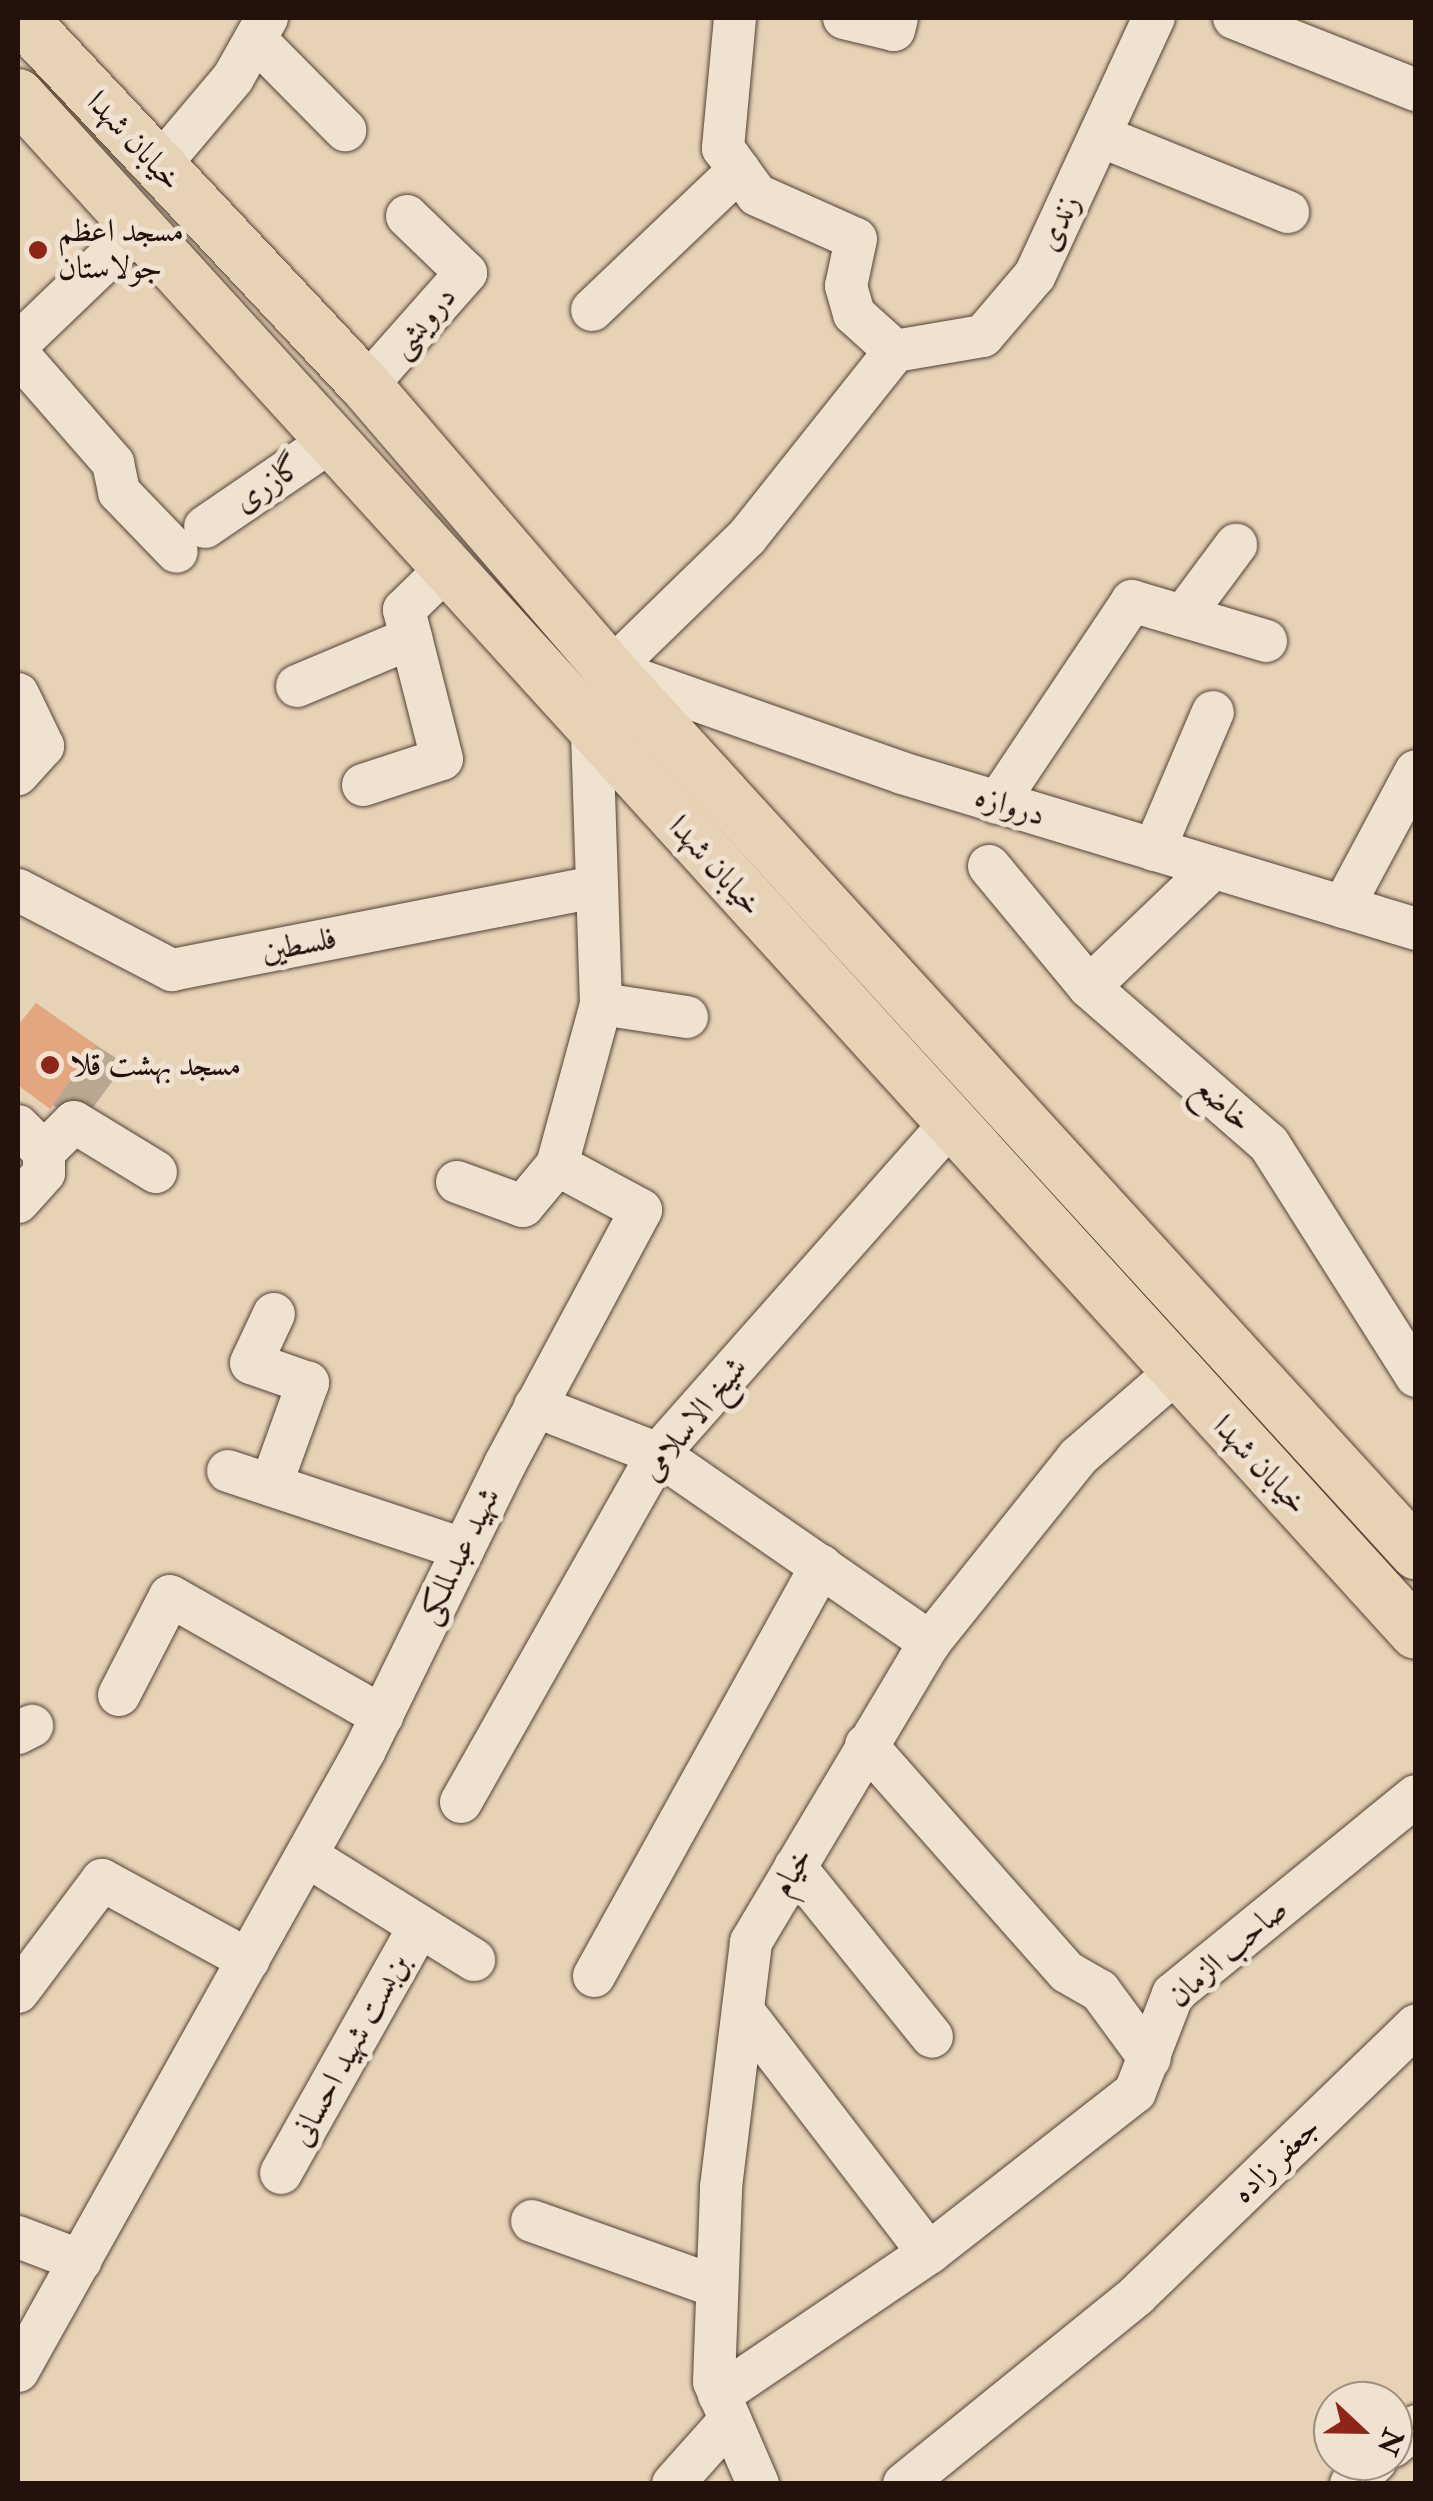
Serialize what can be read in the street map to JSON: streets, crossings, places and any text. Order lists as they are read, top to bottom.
{
  "streets": {
    "main road": ["خیابان شهدا"],
    "street": [
      "زندی",
      "درویشی",
      "گازری",
      "دروازه",
      "فلسطین",
      "خاضع",
      "شیخ الاسلامی",
      "شهید عبدلملکی",
      "خیام",
      "صاحب الزمان",
      "بن‌بست شهید احسانی",
      "جعفر زاده"
    ]
  },
  "crossings": [
    ["خیابان شهدا", "درویشی"],
    ["خیابان شهدا", "گازری"],
    ["خیابان شهدا", "دروازه"],
    ["خیابان شهدا", "شیخ الاسلامی"],
    ["خیابان شهدا", "خیام"],
    ["خیام", "صاحب الزمان"]
  ],
  "places": ["مسجد اعظم جولاستان", "مسجد بهشت قلا"],
  "north": "right"
}
